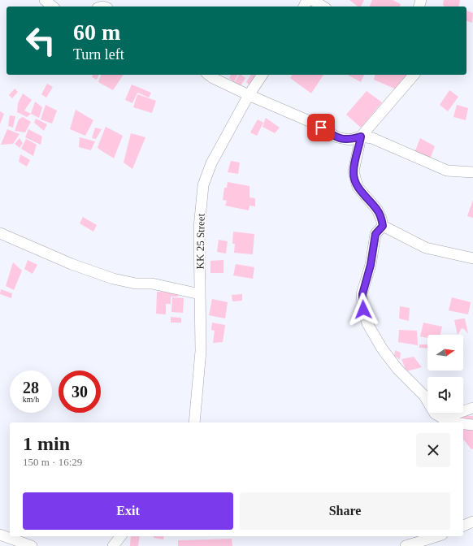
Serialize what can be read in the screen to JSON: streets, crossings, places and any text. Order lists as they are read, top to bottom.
{
  "streets": {
    "street": ["KK 25 Street"]
  },
  "north": "right",
  "page": {
    "turn": ["60 m", "Turn left"],
    "speed": "28 km/h",
    "limit": "30",
    "heading": ["1 min", "150 m · 16:29"],
    "buttons": ["Exit", "Share"]
  }
}
